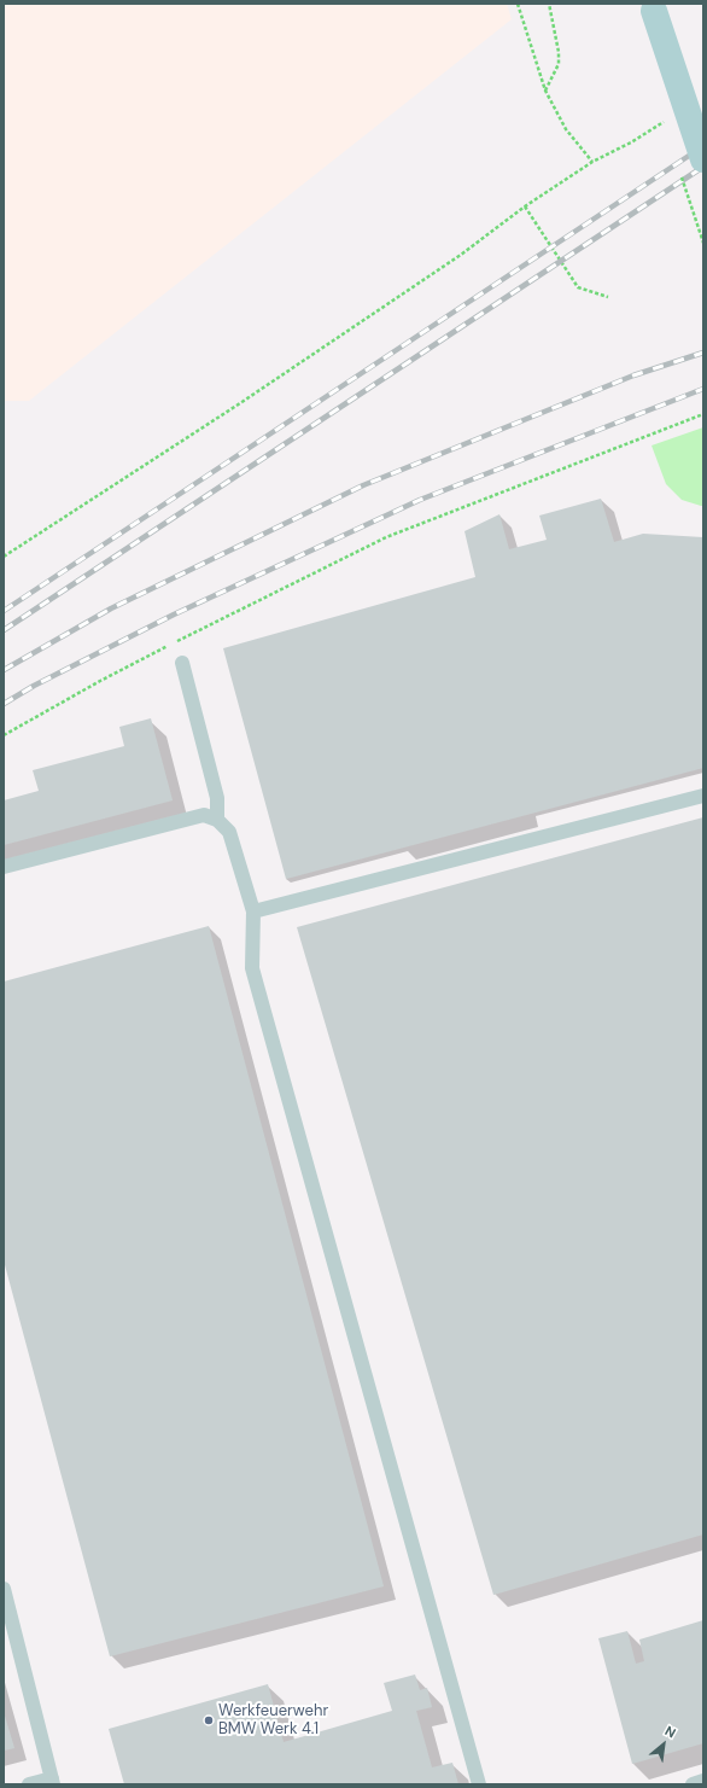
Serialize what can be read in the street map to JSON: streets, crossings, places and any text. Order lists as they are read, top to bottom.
{
  "places": ["Werkfeuerwehr BMW Werk 4.1"],
  "north": "top right"
}
